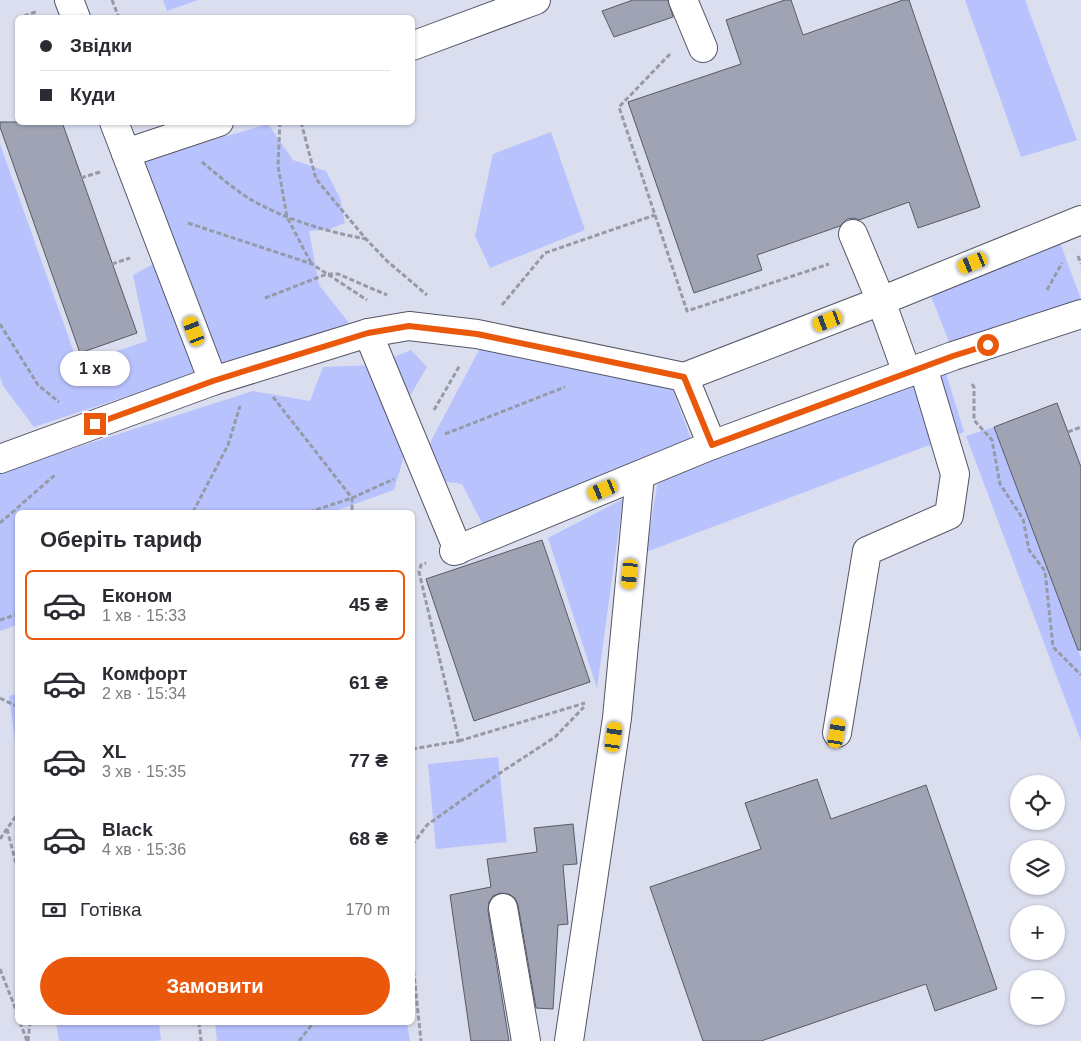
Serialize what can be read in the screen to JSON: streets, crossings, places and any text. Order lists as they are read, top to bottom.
{
  "page": {
    "banner": ["Звідки", "Куди"],
    "bubble": "1 хв",
    "heading": "Оберіть тариф",
    "list": [
      {
        "name": "Економ",
        "note": "1 хв · 15:33",
        "value": "45 ₴"
      },
      {
        "name": "Комфорт",
        "note": "2 хв · 15:34",
        "value": "61 ₴"
      },
      {
        "name": "XL",
        "note": "3 хв · 15:35",
        "value": "77 ₴"
      },
      {
        "name": "Black",
        "note": "4 хв · 15:36",
        "value": "68 ₴"
      }
    ],
    "map_buttons": ["+", "−"],
    "pay": ["Готівка", "170 m"],
    "buttons": "Замовити"
  }
}
